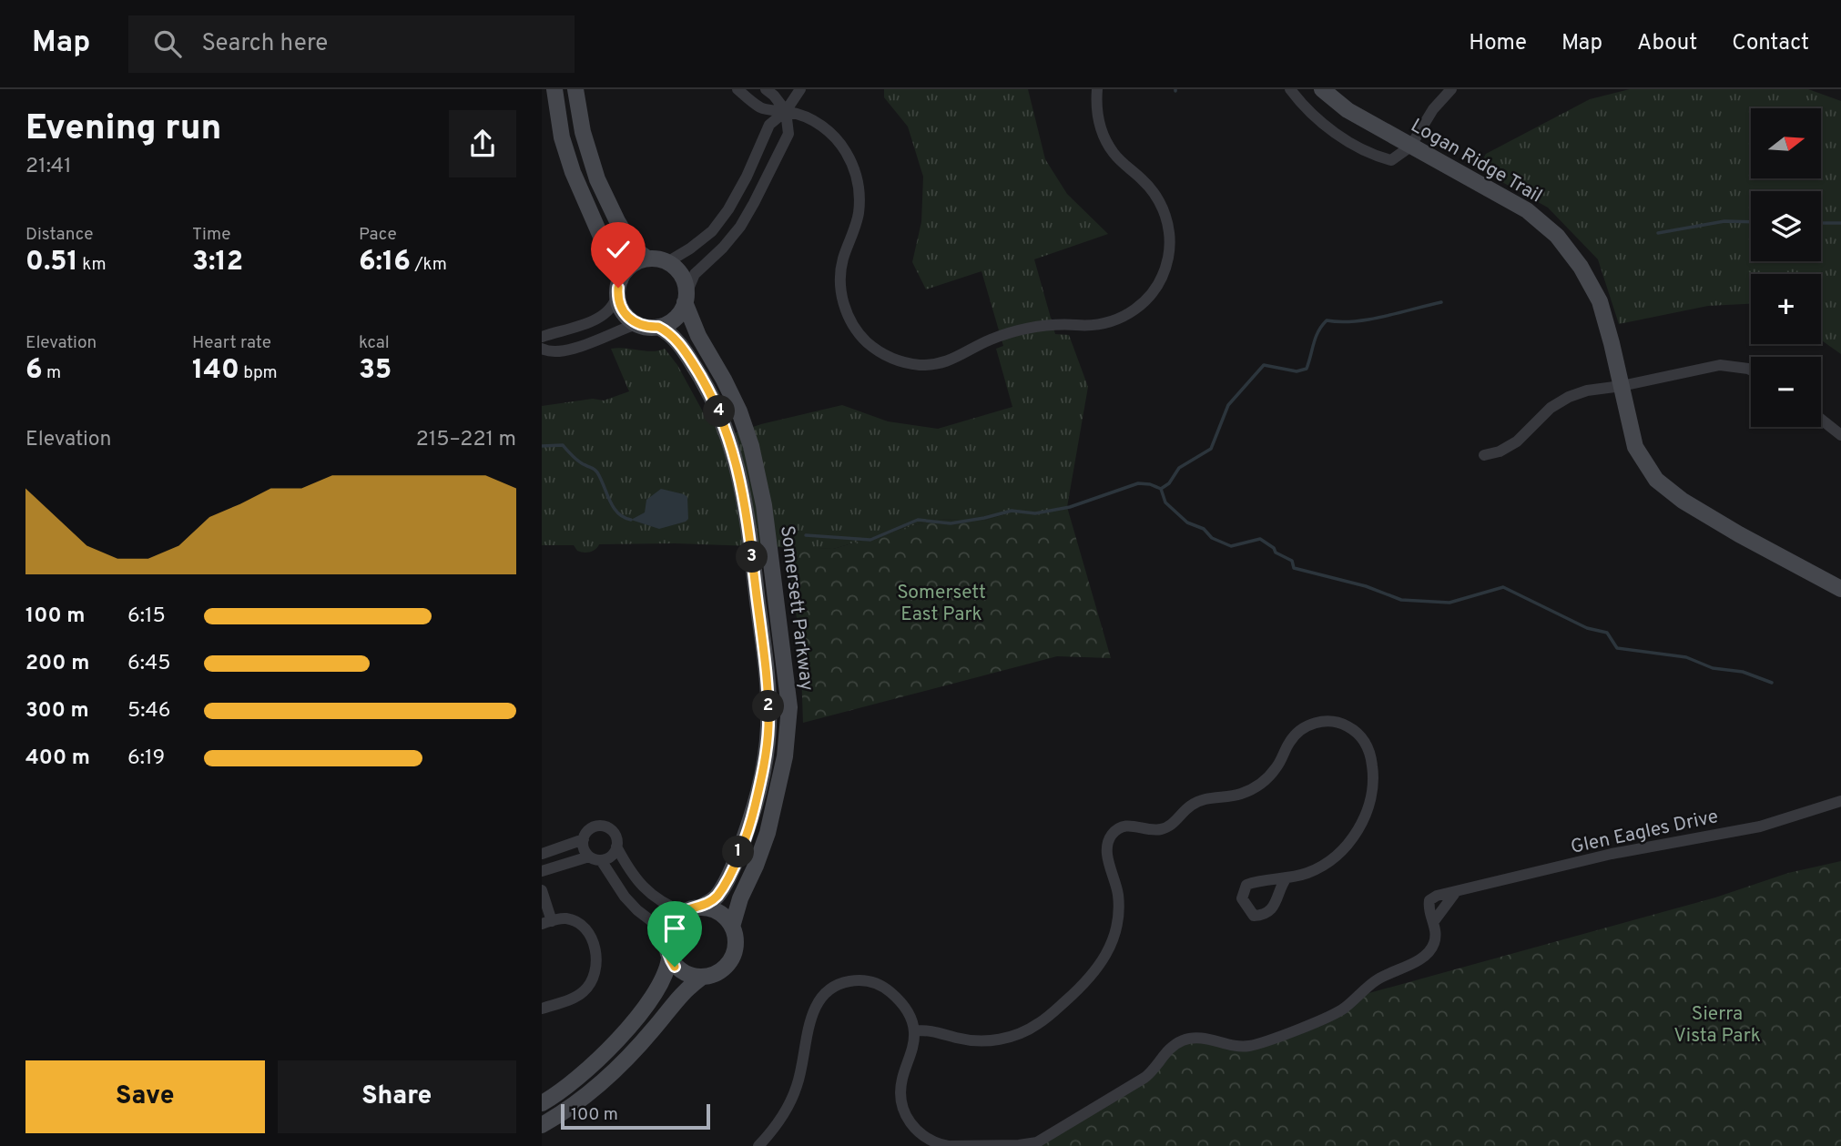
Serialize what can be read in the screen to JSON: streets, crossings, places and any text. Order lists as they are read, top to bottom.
{
  "streets": {
    "main road": ["Logan Ridge Trail", "Somersett Parkway"],
    "street": ["Glen Eagles Drive"]
  },
  "parks": ["Somersett East Park", "Sierra Vista Park"],
  "scale_bar": "100 m",
  "north": "right",
  "page": {
    "header": "Map",
    "search": "Search here",
    "nav": [
      "Home",
      "Map",
      "About",
      "Contact"
    ],
    "heading": ["Evening run", "21:41"],
    "map_buttons": ["+", "−"],
    "stats": [
      ["Distance", "0.51 km"],
      ["Time", "3:12"],
      ["Pace", "6:16 /km"],
      ["Elevation", "6 m"],
      ["Heart rate", "140 bpm"],
      ["kcal", "35"]
    ],
    "pins": [
      "4",
      "3",
      "2",
      "1"
    ],
    "chart": ["Elevation", "215–221 m"],
    "list": [
      {
        "name": "100 m",
        "note": "6:15"
      },
      {
        "name": "200 m",
        "note": "6:45"
      },
      {
        "name": "300 m",
        "note": "5:46"
      },
      {
        "name": "400 m",
        "note": "6:19"
      }
    ],
    "buttons": ["Save", "Share"],
    "scale": "100 m"
  }
}
